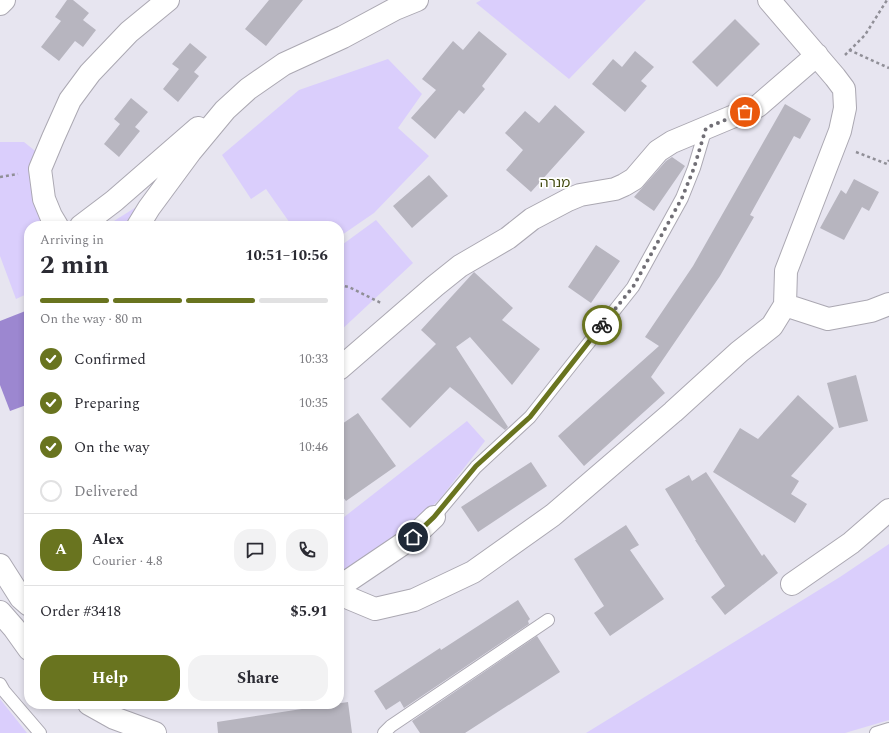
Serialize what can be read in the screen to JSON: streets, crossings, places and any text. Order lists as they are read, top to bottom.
{
  "districts": ["מנרה"],
  "page": {
    "heading": ["2 min", "Arriving in", "10:51–10:56"],
    "panel": [
      "Alex",
      "Courier · 4.8",
      "Order #3418",
      "$5.91"
    ],
    "bar": "On the way · 80 m",
    "list": [
      ["Confirmed", "10:33"],
      ["Preparing", "10:35"],
      ["On the way", "10:46"],
      "Delivered"
    ],
    "round": "A",
    "buttons": ["Help", "Share"]
  }
}
